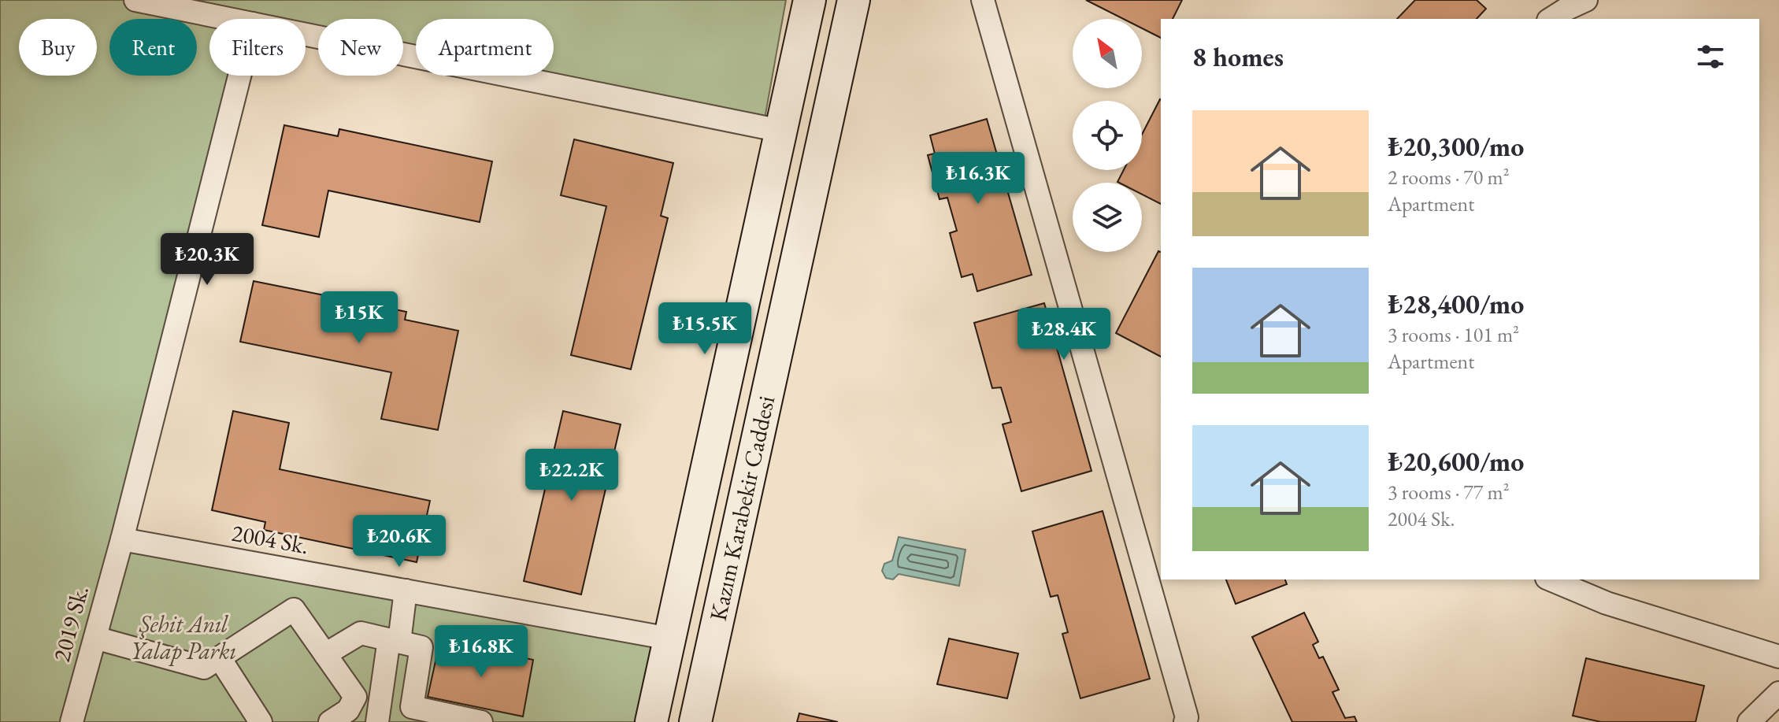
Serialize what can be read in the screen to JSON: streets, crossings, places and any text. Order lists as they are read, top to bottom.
{
  "streets": {
    "street": ["Kazım Karabekir Caddesi", "2004 Sk.", "2019 Sk."]
  },
  "crossings": [
    ["Kazım Karabekir Caddesi", "2004 Sk."],
    ["2004 Sk.", "2019 Sk."]
  ],
  "parks": ["Şehit Anıl Yalap Parkı"],
  "north": "top left",
  "page": {
    "chip": [
      "Buy",
      "Rent",
      "Filters",
      "New",
      "Apartment"
    ],
    "heading": "8 homes",
    "list": [
      {
        "name": "₺20,300/mo",
        "note": "2 rooms · 70 m² · Apartment"
      },
      {
        "name": "₺28,400/mo",
        "note": "3 rooms · 101 m² · Apartment"
      },
      {
        "name": "₺20,600/mo",
        "note": "3 rooms · 77 m² · 2004 Sk."
      }
    ],
    "price": [
      "₺16.3K",
      "₺20.3K",
      "₺15K",
      "₺15.5K",
      "₺28.4K",
      "₺22.2K",
      "₺20.6K",
      "₺16.8K"
    ]
  }
}
